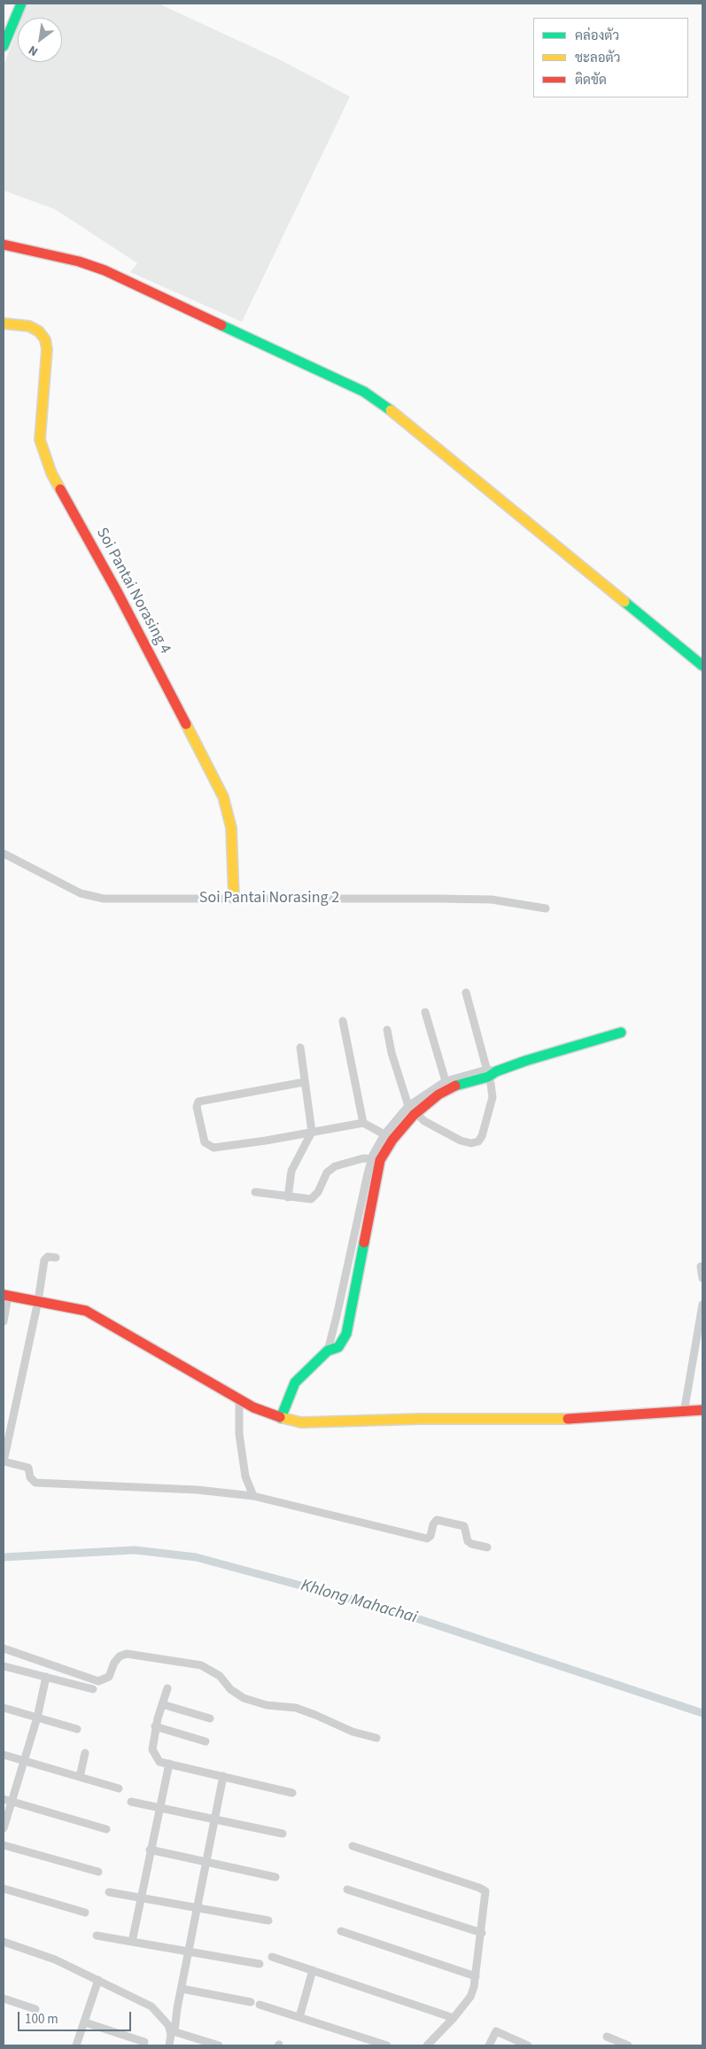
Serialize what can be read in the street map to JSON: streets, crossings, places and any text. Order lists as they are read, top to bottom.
{
  "streets": {
    "street": ["Soi Pantai Norasing 4", "Soi Pantai Norasing 2"]
  },
  "crossings": [
    ["Soi Pantai Norasing 4", "Soi Pantai Norasing 2"]
  ],
  "water": ["Khlong Mahachai"],
  "legend": ["คล่องตัว", "ชะลอตัว", "ติดขัด"],
  "scale_bar": "100 m",
  "north": "bottom left"
}
